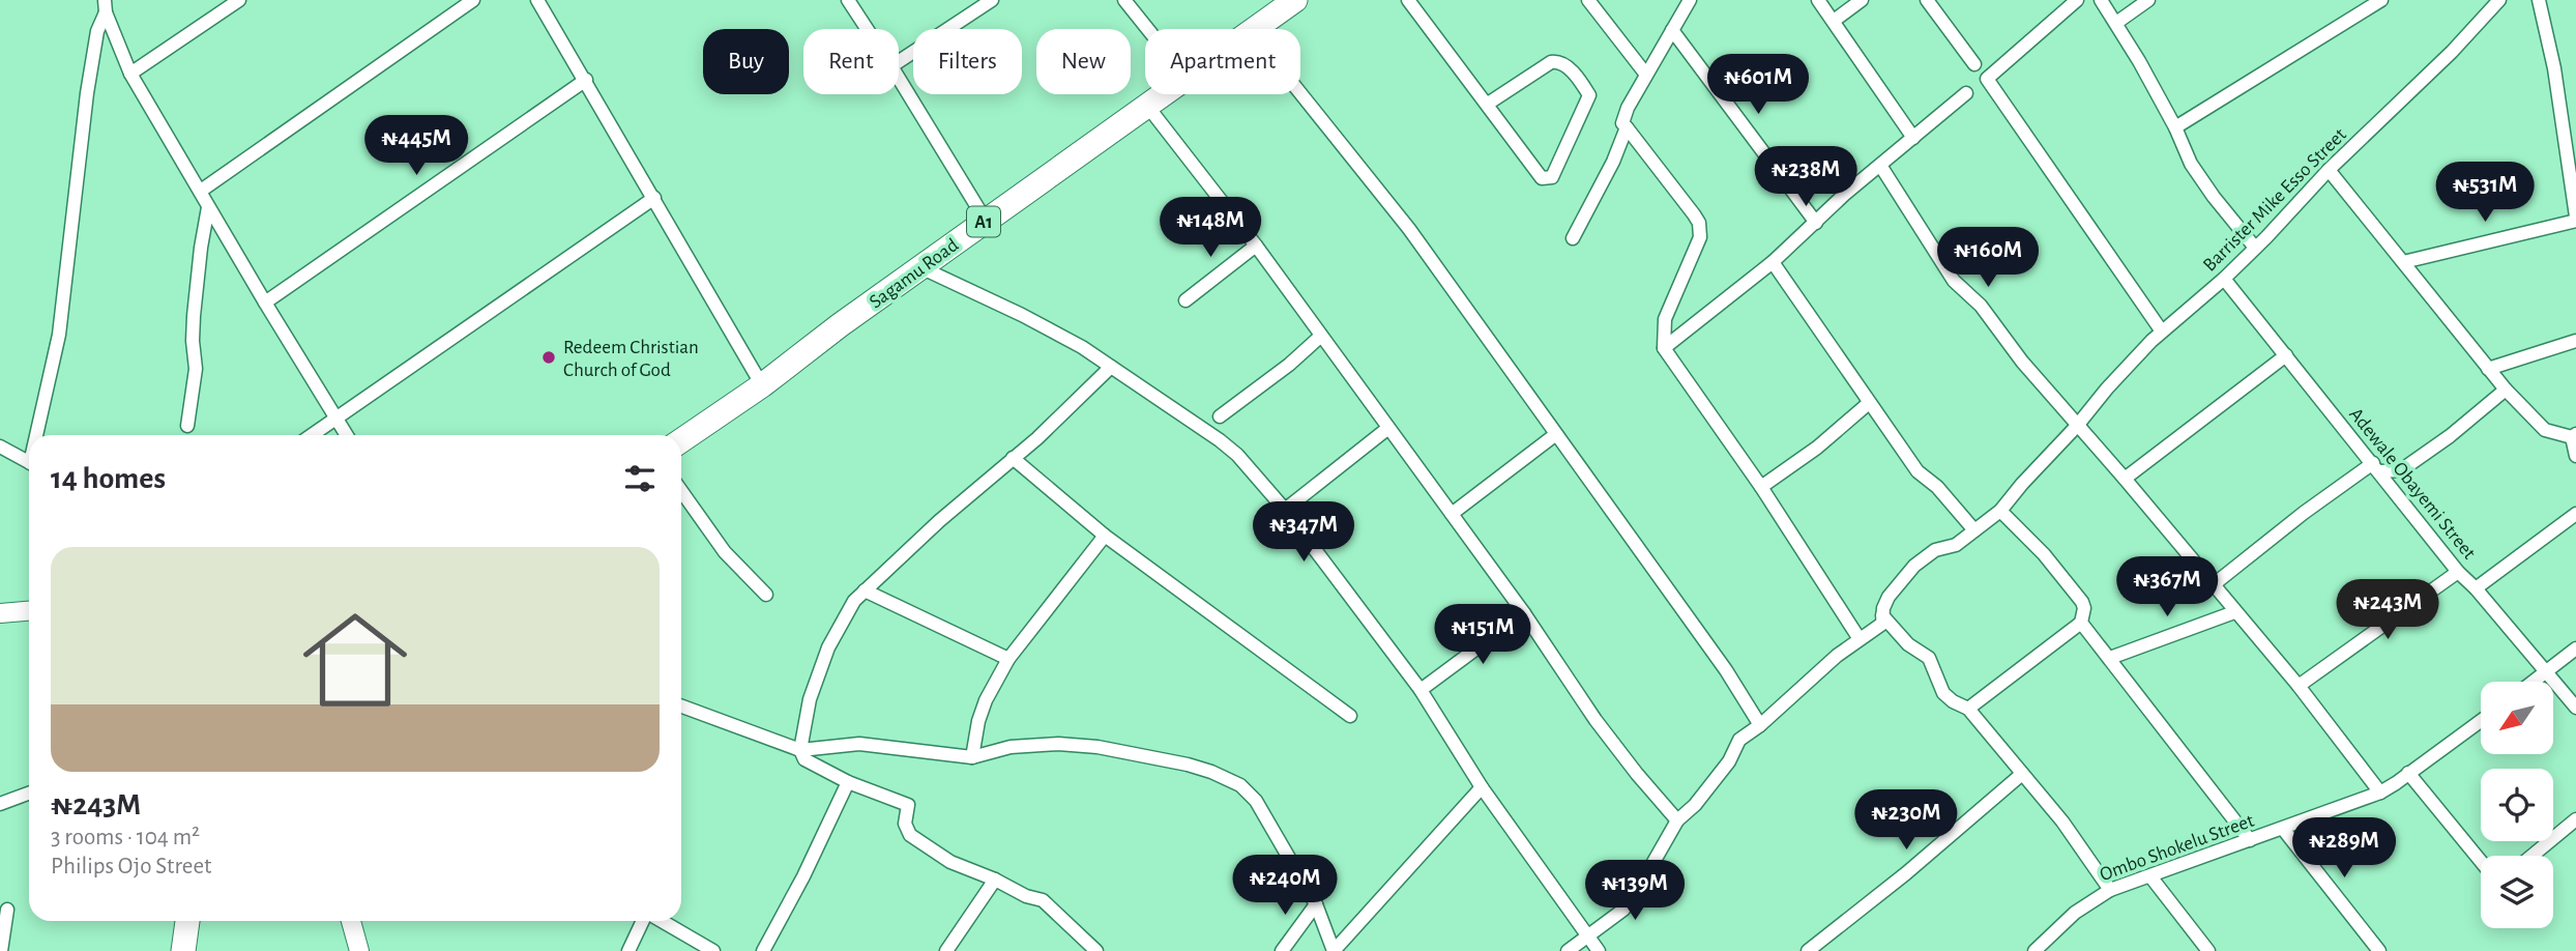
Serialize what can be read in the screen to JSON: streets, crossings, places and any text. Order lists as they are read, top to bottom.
{
  "streets": {
    "highway": ["A1", "Sagamu Road"],
    "street": ["Barrister Mike Esso Street", "Adewale Obayemi Street", "Ombo Shokelu Street"]
  },
  "crossings": [
    ["Barrister Mike Esso Street", "Adewale Obayemi Street"]
  ],
  "places": ["Redeem Christian Church of God"],
  "north": "bottom left",
  "page": {
    "chip": [
      "Buy",
      "Rent",
      "Filters",
      "New",
      "Apartment"
    ],
    "price": [
      "₦601M",
      "₦445M",
      "₦238M",
      "₦531M",
      "₦148M",
      "₦160M",
      "₦347M",
      "₦367M",
      "₦243M",
      "₦151M",
      "₦230M",
      "₦289M",
      "₦240M",
      "₦139M"
    ],
    "heading": "14 homes",
    "list": [
      {
        "name": "₦243M",
        "note": "3 rooms · 104 m² · Philips Ojo Street"
      }
    ]
  }
}
